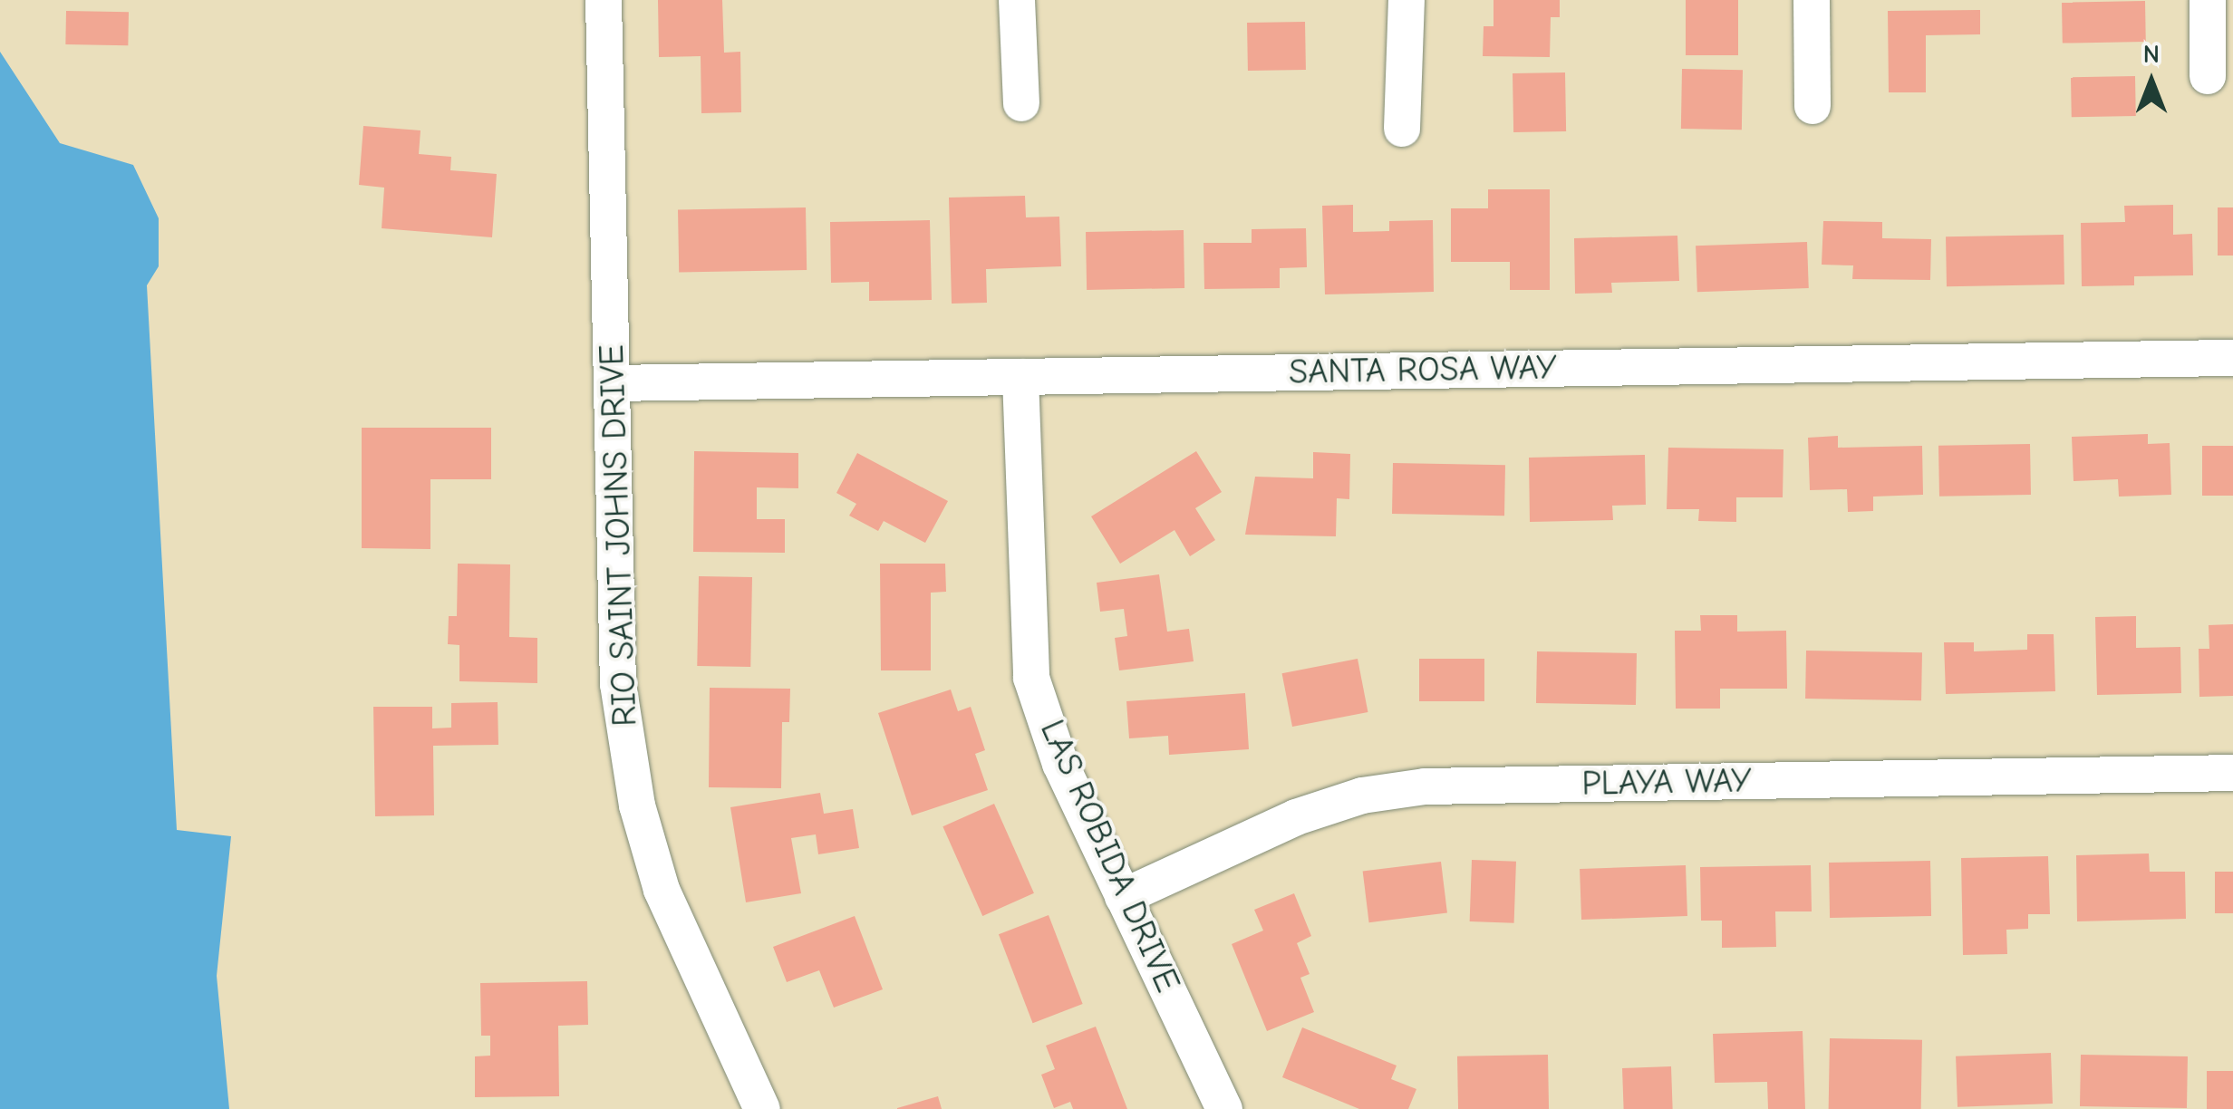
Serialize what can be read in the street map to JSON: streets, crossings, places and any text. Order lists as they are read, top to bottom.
{
  "streets": {
    "street": [
      "SANTA ROSA WAY",
      "RIO SAINT JOHNS DRIVE",
      "PLAYA WAY",
      "LAS ROBIDA DRIVE"
    ]
  },
  "crossings": [
    ["SANTA ROSA WAY", "RIO SAINT JOHNS DRIVE"],
    ["SANTA ROSA WAY", "LAS ROBIDA DRIVE"],
    ["PLAYA WAY", "LAS ROBIDA DRIVE"]
  ],
  "north": "top"
}
